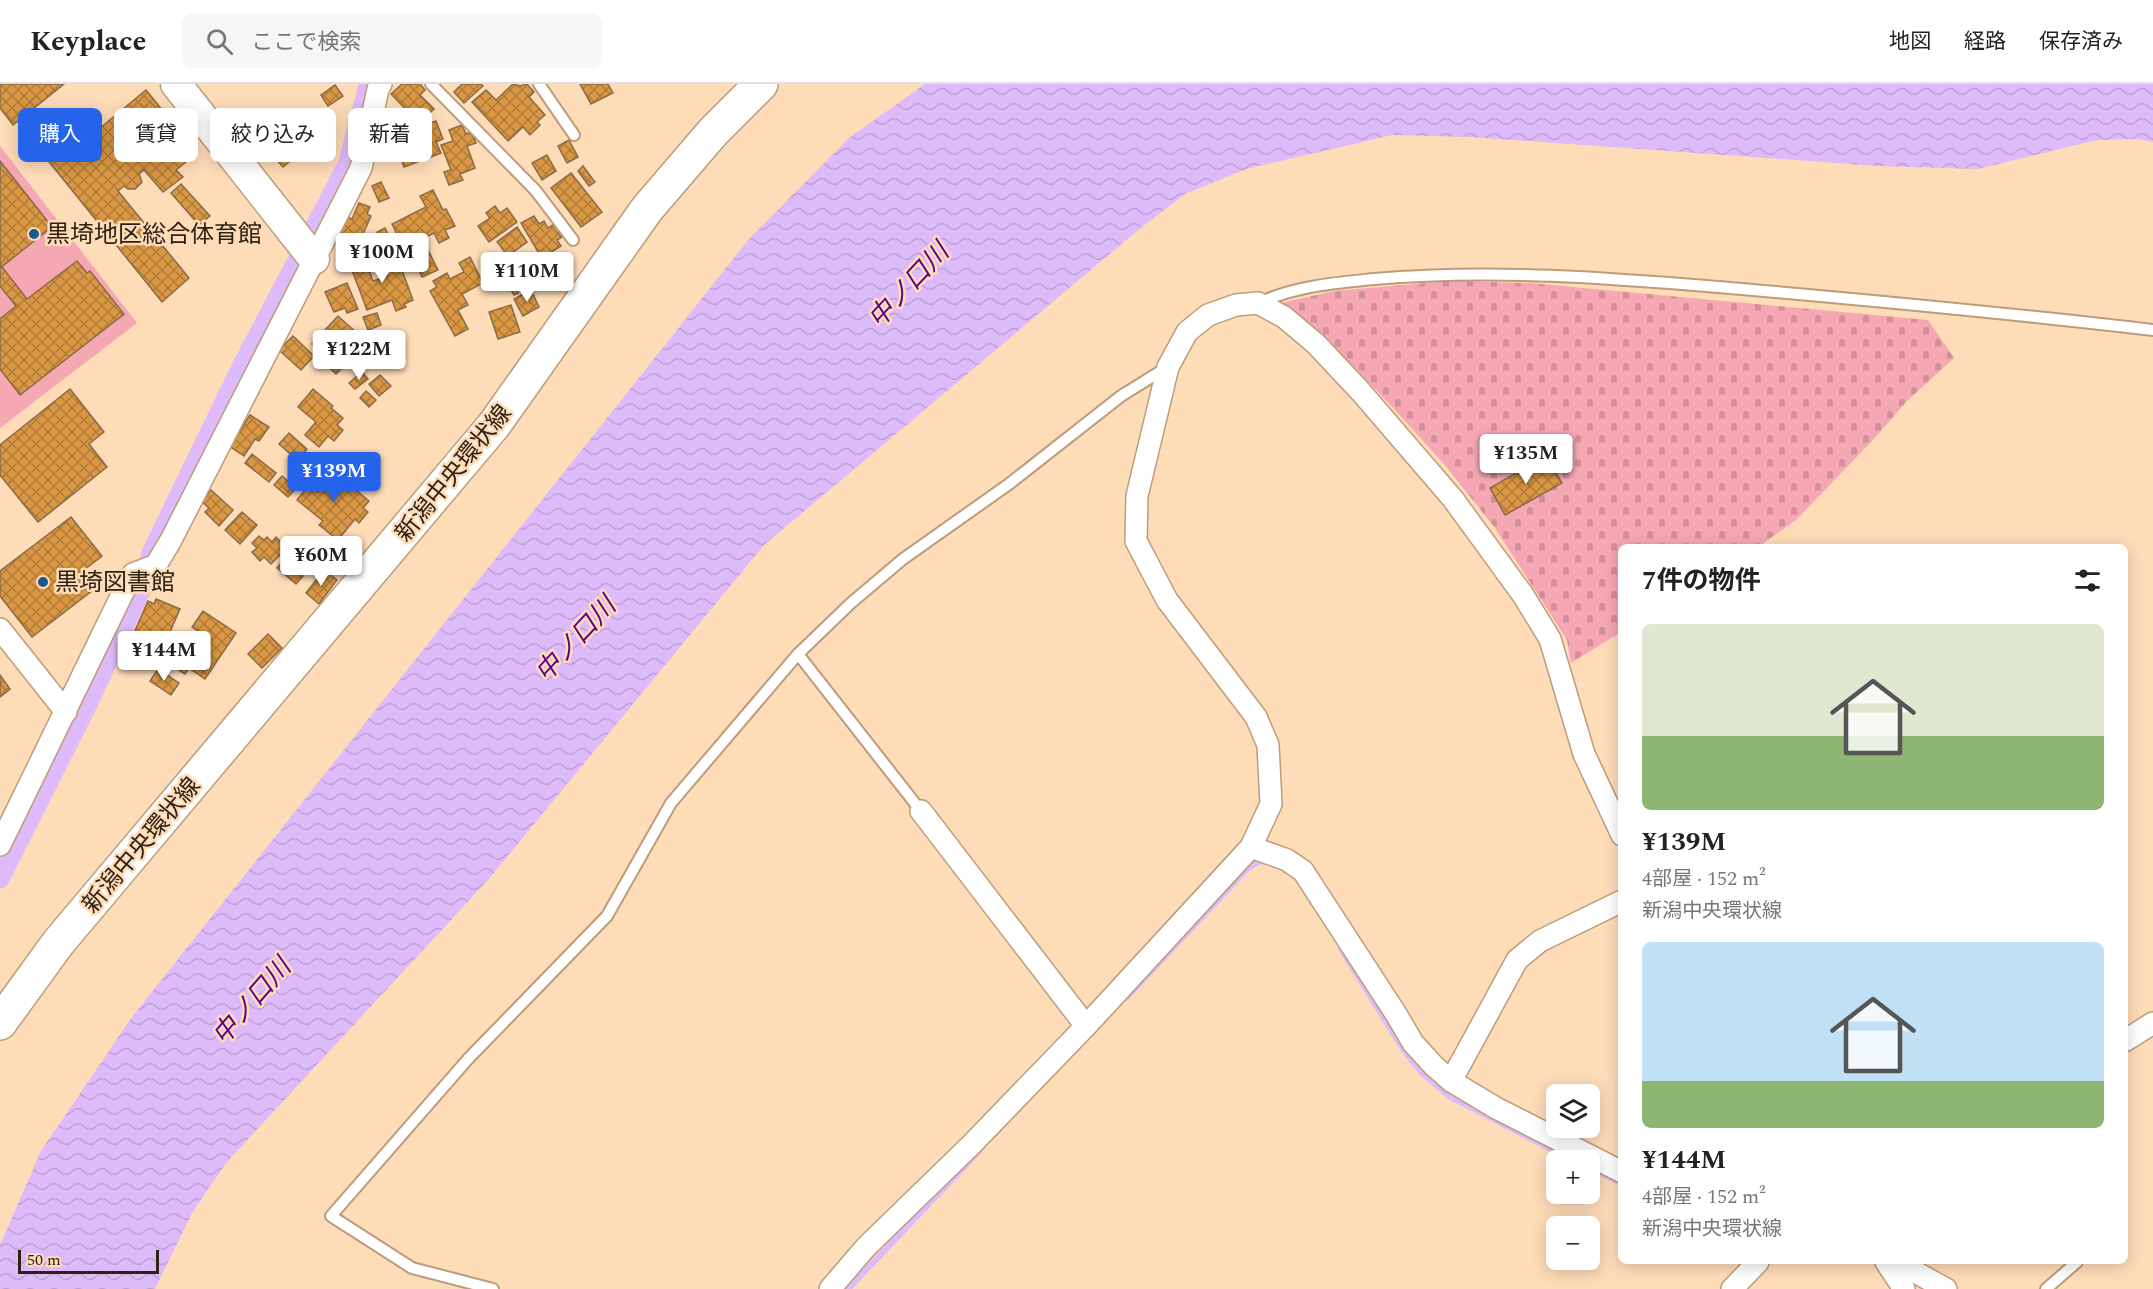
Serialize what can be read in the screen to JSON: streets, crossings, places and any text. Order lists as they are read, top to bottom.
{
  "streets": {
    "main road": ["新潟中央環状線"]
  },
  "water": ["中ノ口川"],
  "places": ["黒埼地区総合体育館", "黒埼図書館"],
  "scale_bar": "50 m",
  "page": {
    "header": "Keyplace",
    "search": "ここで検索",
    "nav": ["地図", "経路", "保存済み"],
    "chip": [
      "購入",
      "賃貸",
      "絞り込み",
      "新着"
    ],
    "price": [
      "¥100M",
      "¥110M",
      "¥122M",
      "¥135M",
      "¥139M",
      "¥60M",
      "¥144M"
    ],
    "heading": "7件の物件",
    "list": [
      {
        "name": "¥139M",
        "note": "4部屋 · 152 m² · 新潟中央環状線"
      },
      {
        "name": "¥144M",
        "note": "4部屋 · 152 m² · 新潟中央環状線"
      }
    ],
    "map_buttons": ["+", "−"],
    "scale": "50 m"
  }
}
